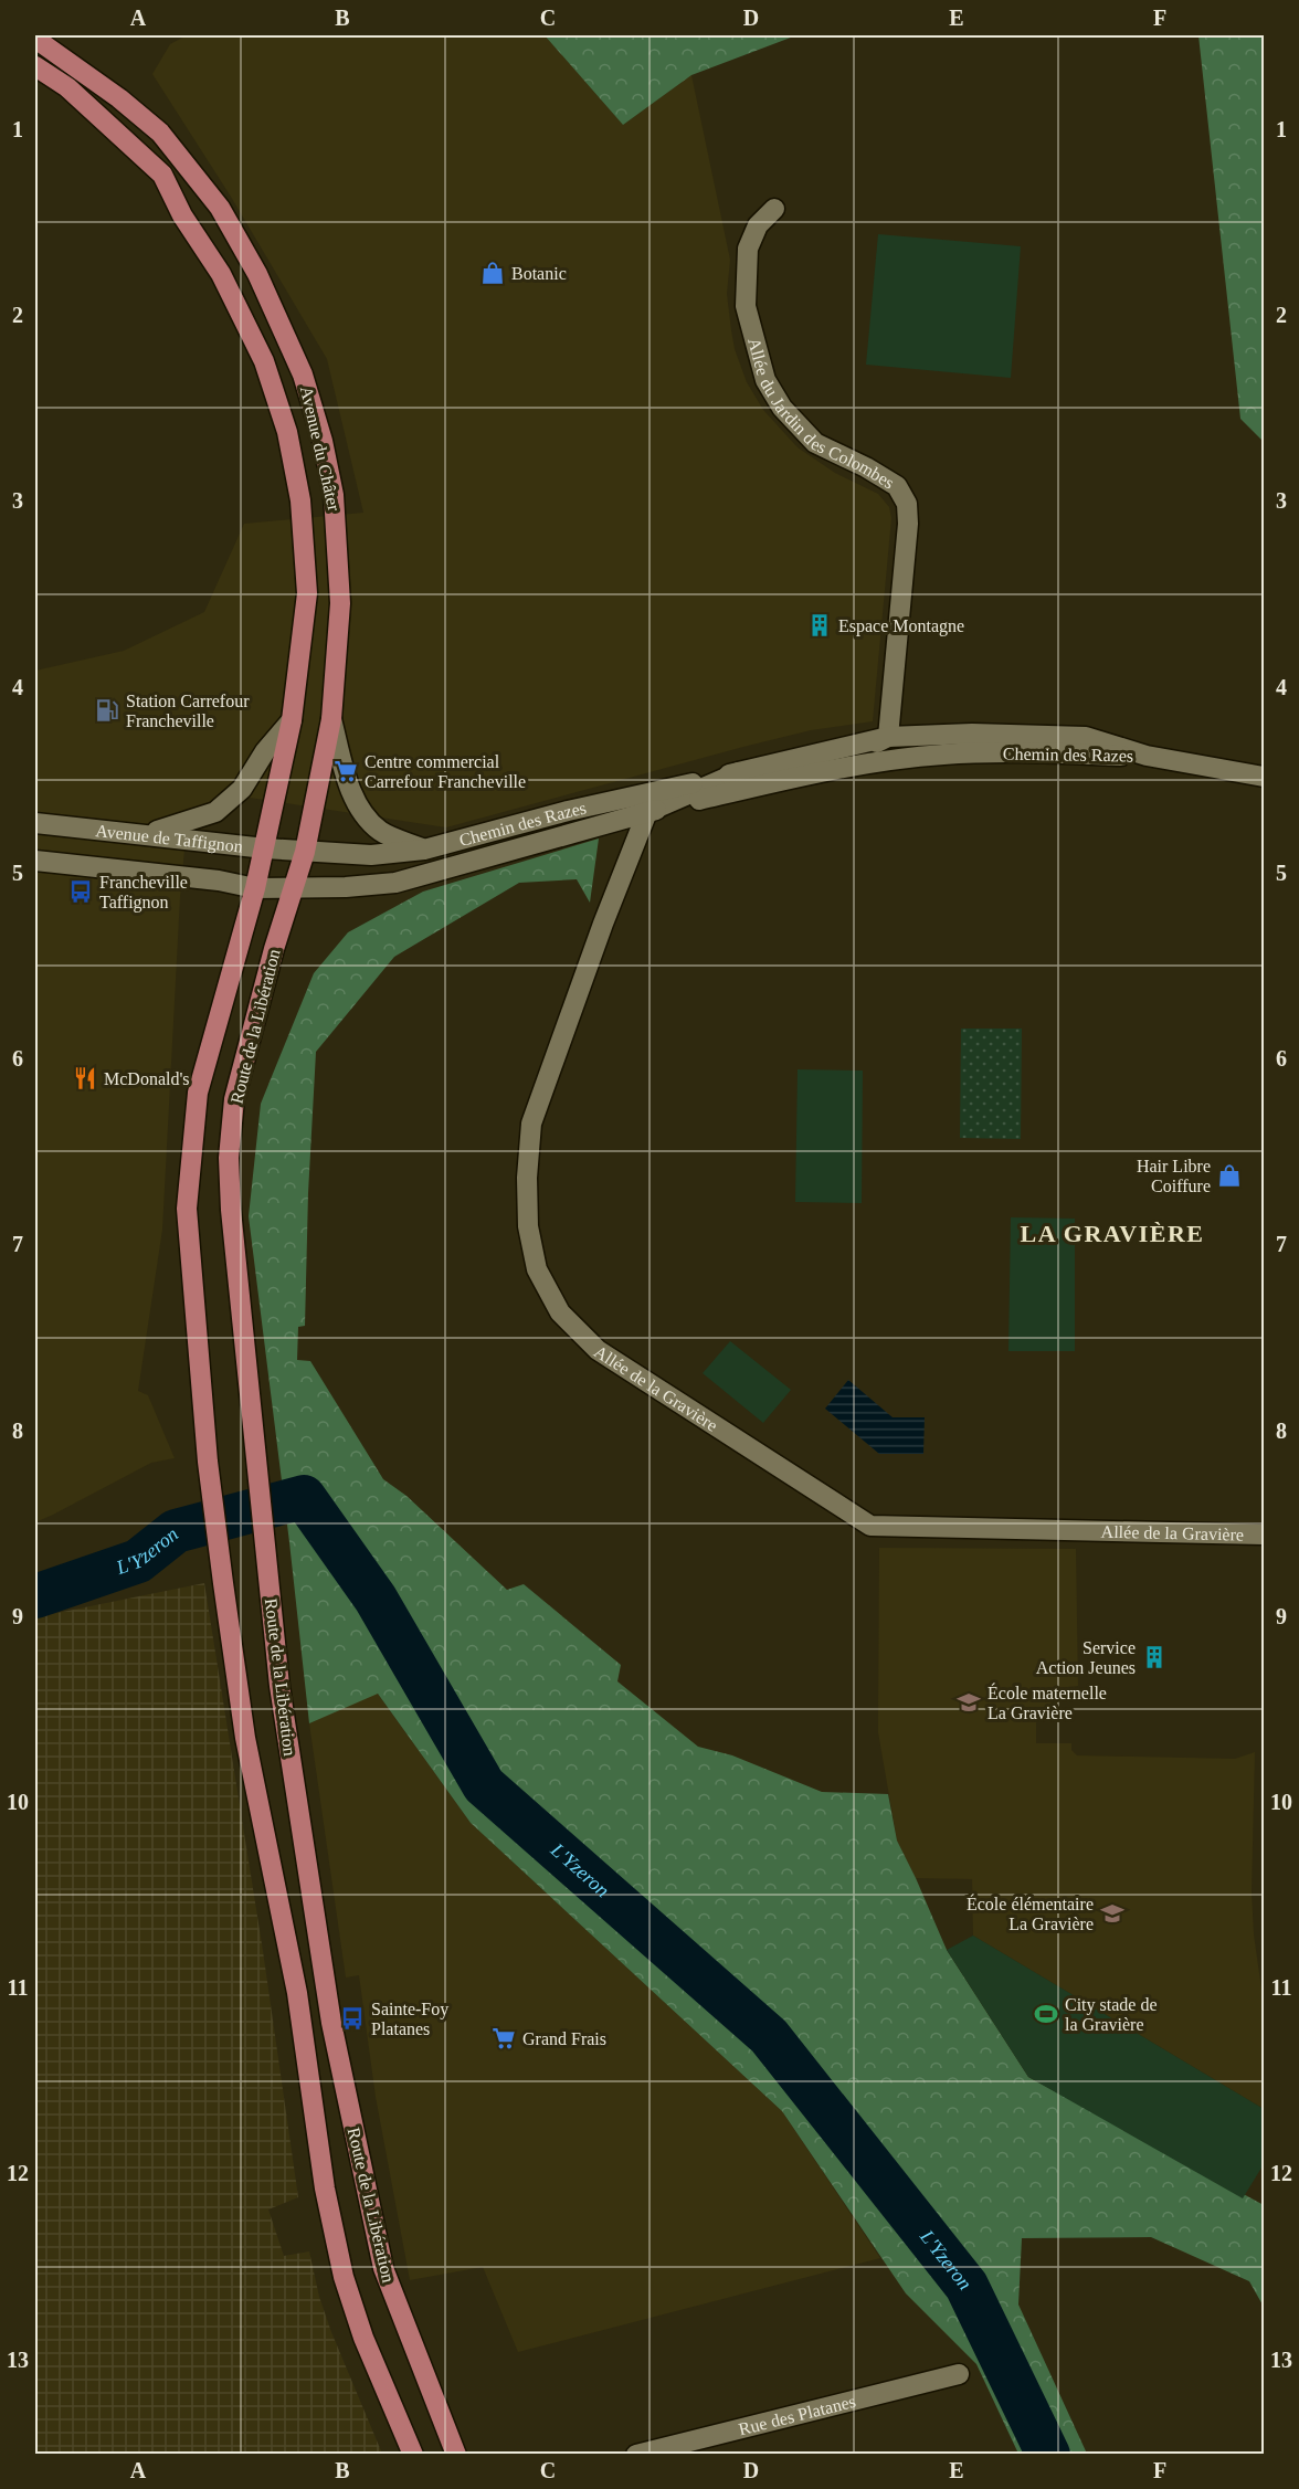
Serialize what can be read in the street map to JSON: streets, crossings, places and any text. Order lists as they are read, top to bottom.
{
  "streets": {
    "main road": ["Avenue du Châter", "Route de la Libération"],
    "street": [
      "Allée du Jardin des Colombes",
      "Chemin des Razes",
      "Avenue de Taffignon",
      "Allée de la Gravière",
      "Rue des Platanes"
    ]
  },
  "crossings": [
    ["Allée du Jardin des Colombes", "Chemin des Razes"],
    ["Avenue du Châter", "Chemin des Razes"],
    ["Avenue du Châter", "Avenue de Taffignon"],
    ["Avenue du Châter", "Route de la Libération"],
    ["Chemin des Razes", "Avenue de Taffignon"],
    ["Chemin des Razes", "Route de la Libération"],
    ["Chemin des Razes", "Allée de la Gravière"],
    ["Avenue de Taffignon", "Route de la Libération"]
  ],
  "districts": ["LA GRAVIÈRE"],
  "water": ["L'Yzeron"],
  "places": {
    "shop": ["Botanic", "Hair Libre Coiffure"],
    "building": ["Espace Montagne", "Service Action Jeunes"],
    "fuel station": ["Station Carrefour Francheville"],
    "supermarket": ["Centre commercial Carrefour Francheville", "Grand Frais"],
    "bus stop": ["Francheville Taffignon", "Sainte-Foy Platanes"],
    "restaurant": ["McDonald's"],
    "school or university": ["École maternelle La Gravière", "École élémentaire La Gravière"],
    "sports": ["City stade de la Gravière"]
  },
  "grid": {
    "columns": [
      "A",
      "B",
      "C",
      "D",
      "E",
      "F"
    ],
    "rows": [
      "1",
      "2",
      "3",
      "4",
      "5",
      "6",
      "7",
      "8",
      "9",
      "10",
      "11",
      "12",
      "13"
    ]
  }
}
